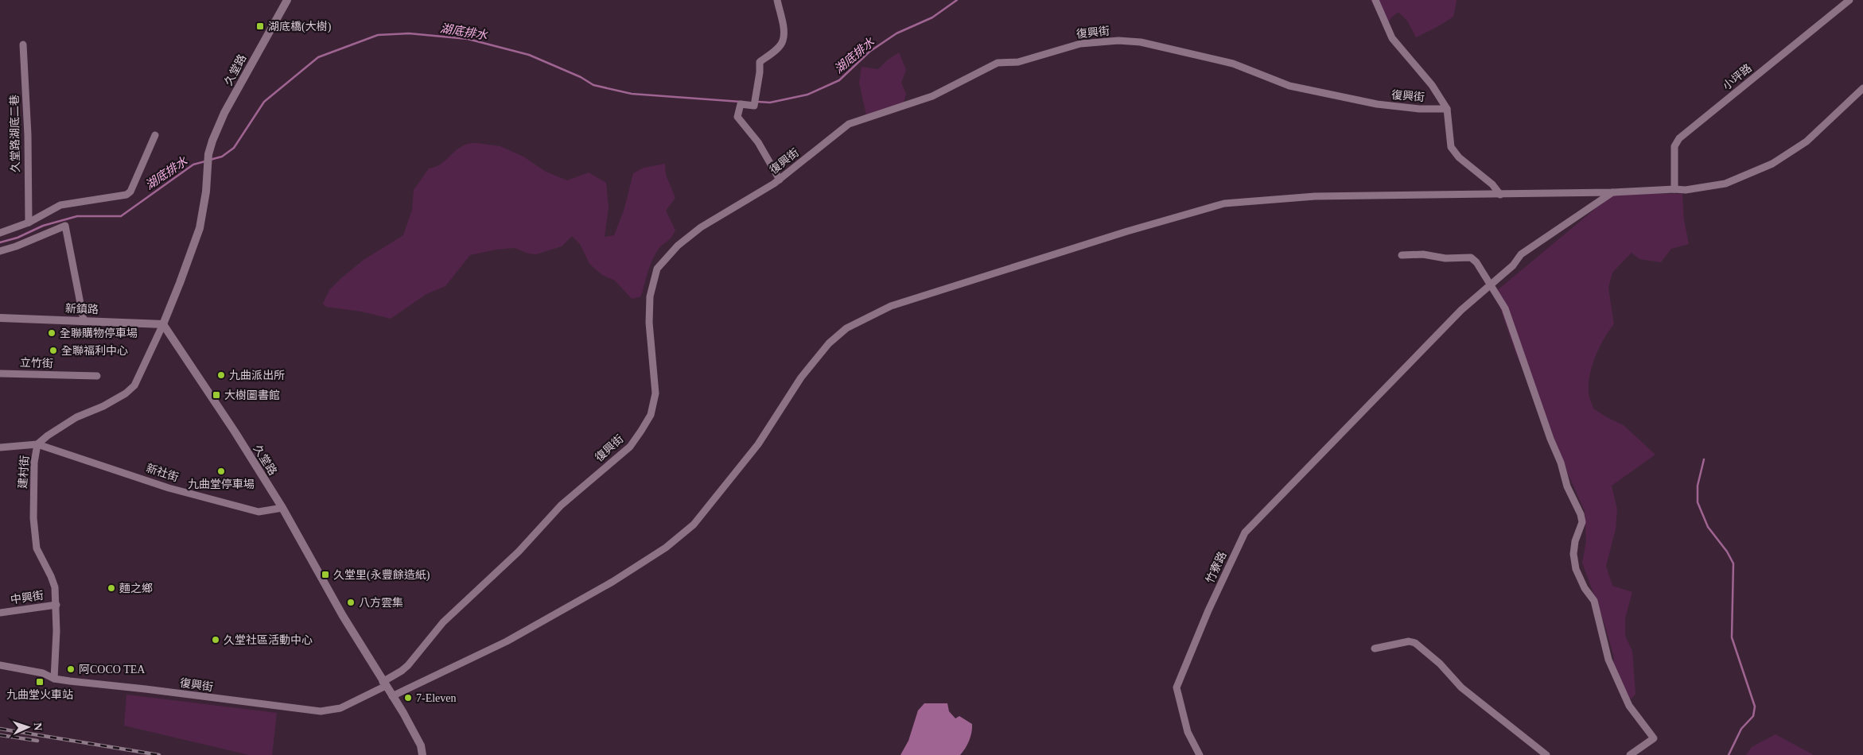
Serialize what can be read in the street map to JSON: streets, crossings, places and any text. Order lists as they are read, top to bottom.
{
  "streets": {
    "street": [
      "復興街",
      "久堂路",
      "小坪路",
      "久堂路湖底二巷",
      "新鎮路",
      "立竹街",
      "建村街",
      "新社街",
      "竹寮路",
      "中興街"
    ]
  },
  "crossings": [
    ["復興街", "久堂路"],
    ["復興街", "建村街"],
    ["久堂路", "新鎮路"],
    ["久堂路", "建村街"],
    ["久堂路", "新社街"],
    ["新鎮路", "建村街"],
    ["建村街", "新社街"],
    ["建村街", "中興街"]
  ],
  "water": ["湖底排水"],
  "places": {
    "transit": [
      "湖底橋(大樹)",
      "大樹圖書館",
      "久堂里(永豐餘造紙)",
      "九曲堂火車站"
    ],
    "other": [
      "全聯購物停車場",
      "全聯福利中心",
      "九曲派出所",
      "九曲堂停車場",
      "麵之鄉",
      "八方雲集",
      "久堂社區活動中心",
      "阿COCO TEA",
      "7-Eleven"
    ]
  },
  "north": "right"
}
